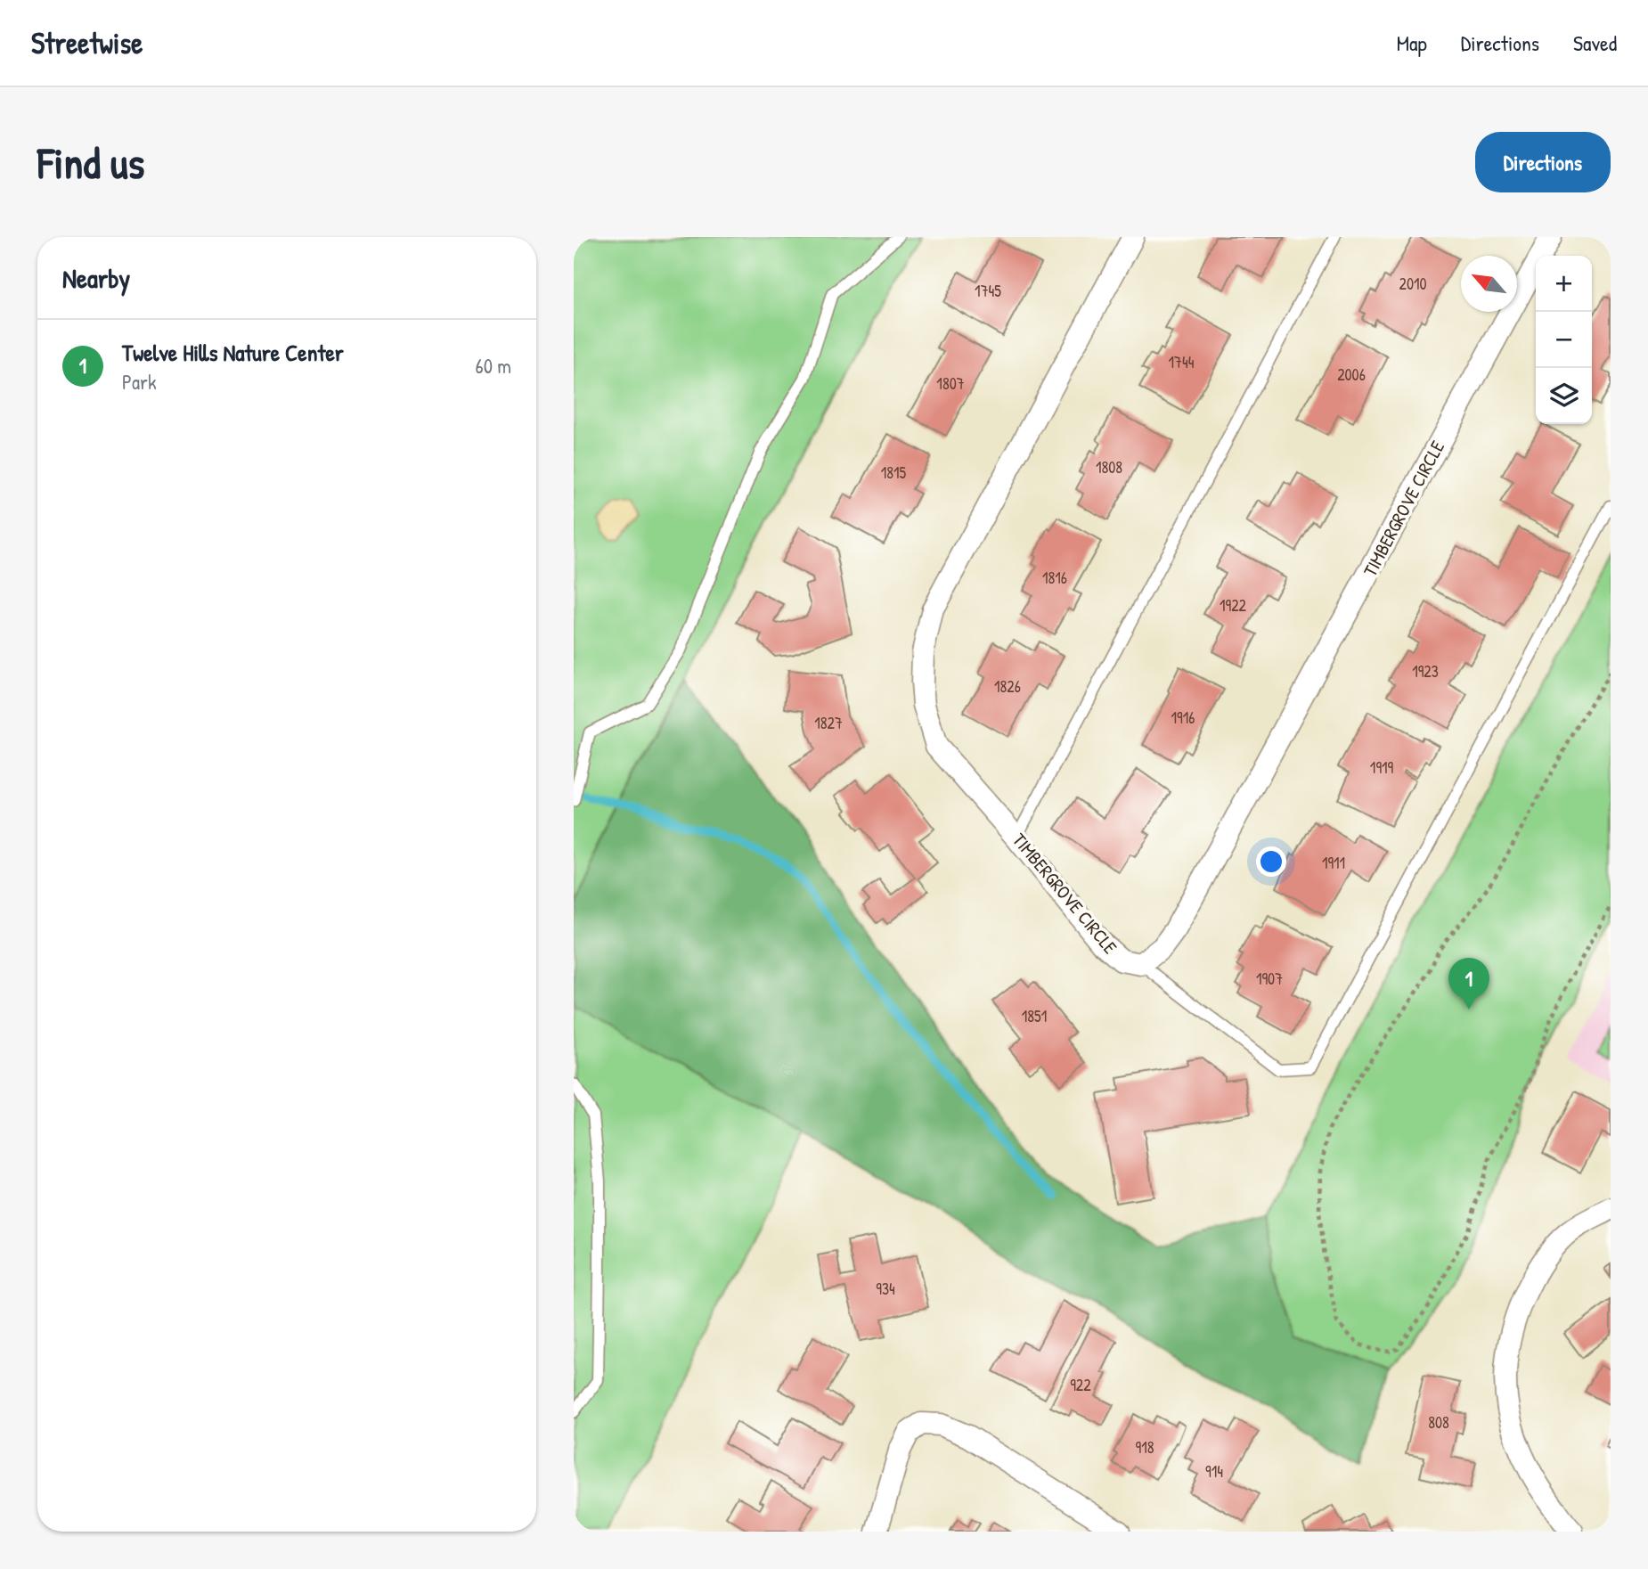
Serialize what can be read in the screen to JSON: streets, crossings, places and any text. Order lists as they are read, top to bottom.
{
  "streets": {
    "street": ["TIMBERGROVE CIRCLE"]
  },
  "house_numbers": [
    "2010",
    "1745",
    "1744",
    "2006",
    "1807",
    "1808",
    "1815",
    "1816",
    "1922",
    "1923",
    "1826",
    "1916",
    "1827",
    "1919",
    "1911",
    "1907",
    "1851",
    "934",
    "922",
    "808",
    "918",
    "914"
  ],
  "north": "top left",
  "page": {
    "header": "Streetwise",
    "nav": ["Map", "Directions", "Saved"],
    "buttons": "Directions",
    "title": "Find us",
    "heading": "Nearby",
    "map_buttons": ["+", "−"],
    "list": [
      {
        "mark": "1",
        "name": "Twelve Hills Nature Center",
        "note": "Park",
        "value": "60 m"
      }
    ],
    "pins": "1"
  }
}
